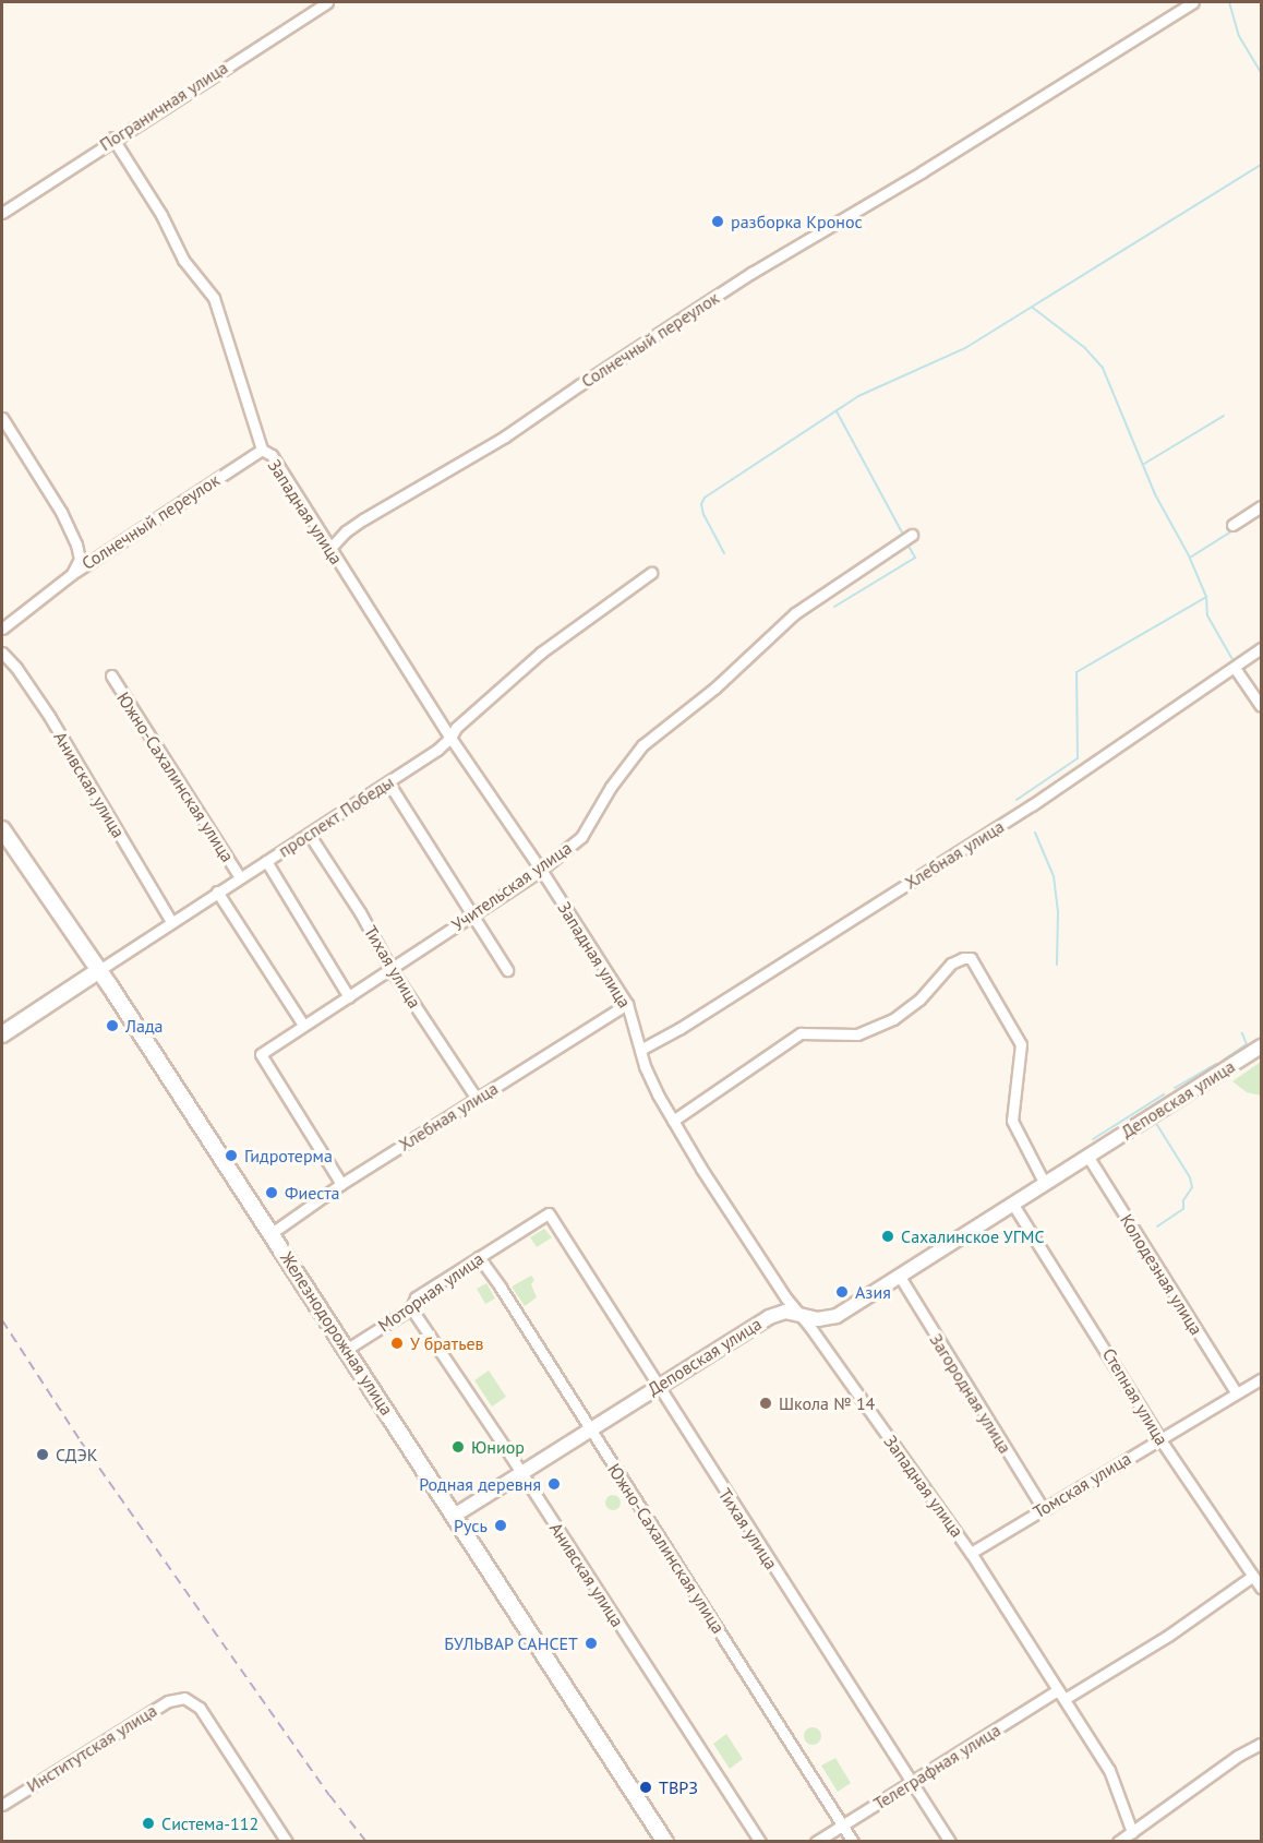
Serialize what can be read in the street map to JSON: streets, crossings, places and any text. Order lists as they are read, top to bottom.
{
  "streets": {
    "main road": ["проспект Победы", "Железнодорожная улица"],
    "street": [
      "Пограничная улица",
      "Солнечный переулок",
      "Западная улица",
      "Южно-Сахалинская улица",
      "Анивская улица",
      "Хлебная улица",
      "Учительская улица",
      "Тихая улица",
      "Деповская улица",
      "Колодезная улица",
      "Моторная улица",
      "Загородная улица",
      "Степная улица",
      "Томская улица",
      "Институтская улица",
      "Телеграфная улица"
    ]
  },
  "crossings": [
    ["Пограничная улица", "Западная улица"],
    ["Солнечный переулок", "Западная улица"],
    ["Западная улица", "проспект Победы"],
    ["Западная улица", "Хлебная улица"],
    ["Западная улица", "Учительская улица"],
    ["Западная улица", "Деповская улица"],
    ["Западная улица", "Томская улица"],
    ["Западная улица", "Телеграфная улица"],
    ["Южно-Сахалинская улица", "проспект Победы"],
    ["Южно-Сахалинская улица", "Учительская улица"],
    ["Южно-Сахалинская улица", "Деповская улица"],
    ["Южно-Сахалинская улица", "Моторная улица"],
    ["Южно-Сахалинская улица", "Телеграфная улица"],
    ["Анивская улица", "проспект Победы"],
    ["Анивская улица", "Деповская улица"],
    ["Анивская улица", "Моторная улица"],
    ["проспект Победы", "Тихая улица"],
    ["проспект Победы", "Железнодорожная улица"],
    ["Хлебная улица", "Учительская улица"],
    ["Хлебная улица", "Тихая улица"],
    ["Хлебная улица", "Железнодорожная улица"],
    ["Учительская улица", "Тихая улица"],
    ["Тихая улица", "Деповская улица"],
    ["Тихая улица", "Моторная улица"],
    ["Тихая улица", "Телеграфная улица"],
    ["Деповская улица", "Колодезная улица"],
    ["Деповская улица", "Железнодорожная улица"],
    ["Деповская улица", "Загородная улица"],
    ["Деповская улица", "Степная улица"],
    ["Колодезная улица", "Томская улица"],
    ["Моторная улица", "Железнодорожная улица"],
    ["Загородная улица", "Томская улица"],
    ["Степная улица", "Томская улица"],
    ["Степная улица", "Телеграфная улица"]
  ],
  "places": [
    "разборка Кронос",
    "Лада",
    "Гидротерма",
    "Фиеста",
    "Сахалинское УГМС",
    "Азия",
    "У братьев",
    "Школа № 14",
    "Юниор",
    "СДЭК",
    "Родная деревня",
    "Русь",
    "БУЛЬВАР САНСЕТ",
    "ТВРЗ",
    "Система-112"
  ]
}
